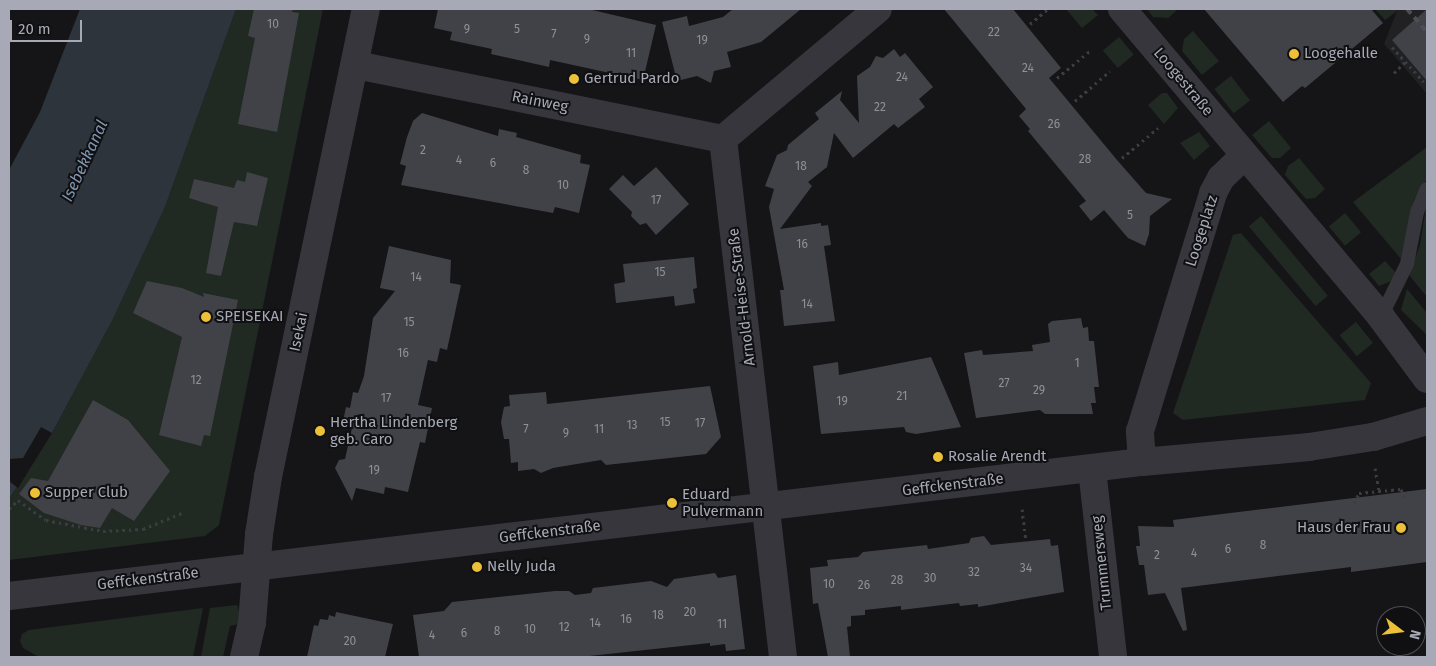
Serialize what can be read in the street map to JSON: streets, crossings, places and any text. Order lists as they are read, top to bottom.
{
  "streets": {
    "street": [
      "Loogestraße",
      "Rainweg",
      "Loogeplatz",
      "Arnold-Heise-Straße",
      "Isekai",
      "Geffckenstraße",
      "Trummersweg"
    ]
  },
  "crossings": [
    ["Loogestraße", "Loogeplatz"],
    ["Rainweg", "Arnold-Heise-Straße"],
    ["Rainweg", "Isekai"],
    ["Arnold-Heise-Straße", "Geffckenstraße"],
    ["Isekai", "Geffckenstraße"],
    ["Geffckenstraße", "Trummersweg"]
  ],
  "water": ["Isebekkanal"],
  "places": [
    "Loogehalle",
    "Gertrud Pardo",
    "SPEISEKAI",
    "Hertha Lindenberg geb. Caro",
    "Rosalie Arendt",
    "Supper Club",
    "Eduard Pulvermann",
    "Haus der Frau",
    "Nelly Juda"
  ],
  "house_numbers": [
    "10",
    "9",
    "5",
    "22",
    "7",
    "9",
    "19",
    "11",
    "24",
    "24",
    "22",
    "26",
    "2",
    "28",
    "4",
    "6",
    "18",
    "8",
    "10",
    "17",
    "5",
    "16",
    "15",
    "14",
    "14",
    "15",
    "16",
    "1",
    "12",
    "27",
    "29",
    "21",
    "17",
    "19",
    "15",
    "17",
    "13",
    "7",
    "11",
    "9",
    "19",
    "8",
    "6",
    "4",
    "2",
    "34",
    "32",
    "30",
    "28",
    "10",
    "26",
    "20",
    "18",
    "16",
    "14",
    "11",
    "12",
    "10",
    "8",
    "6",
    "4",
    "20"
  ],
  "scale_bar": "20 m",
  "north": "right"
}
